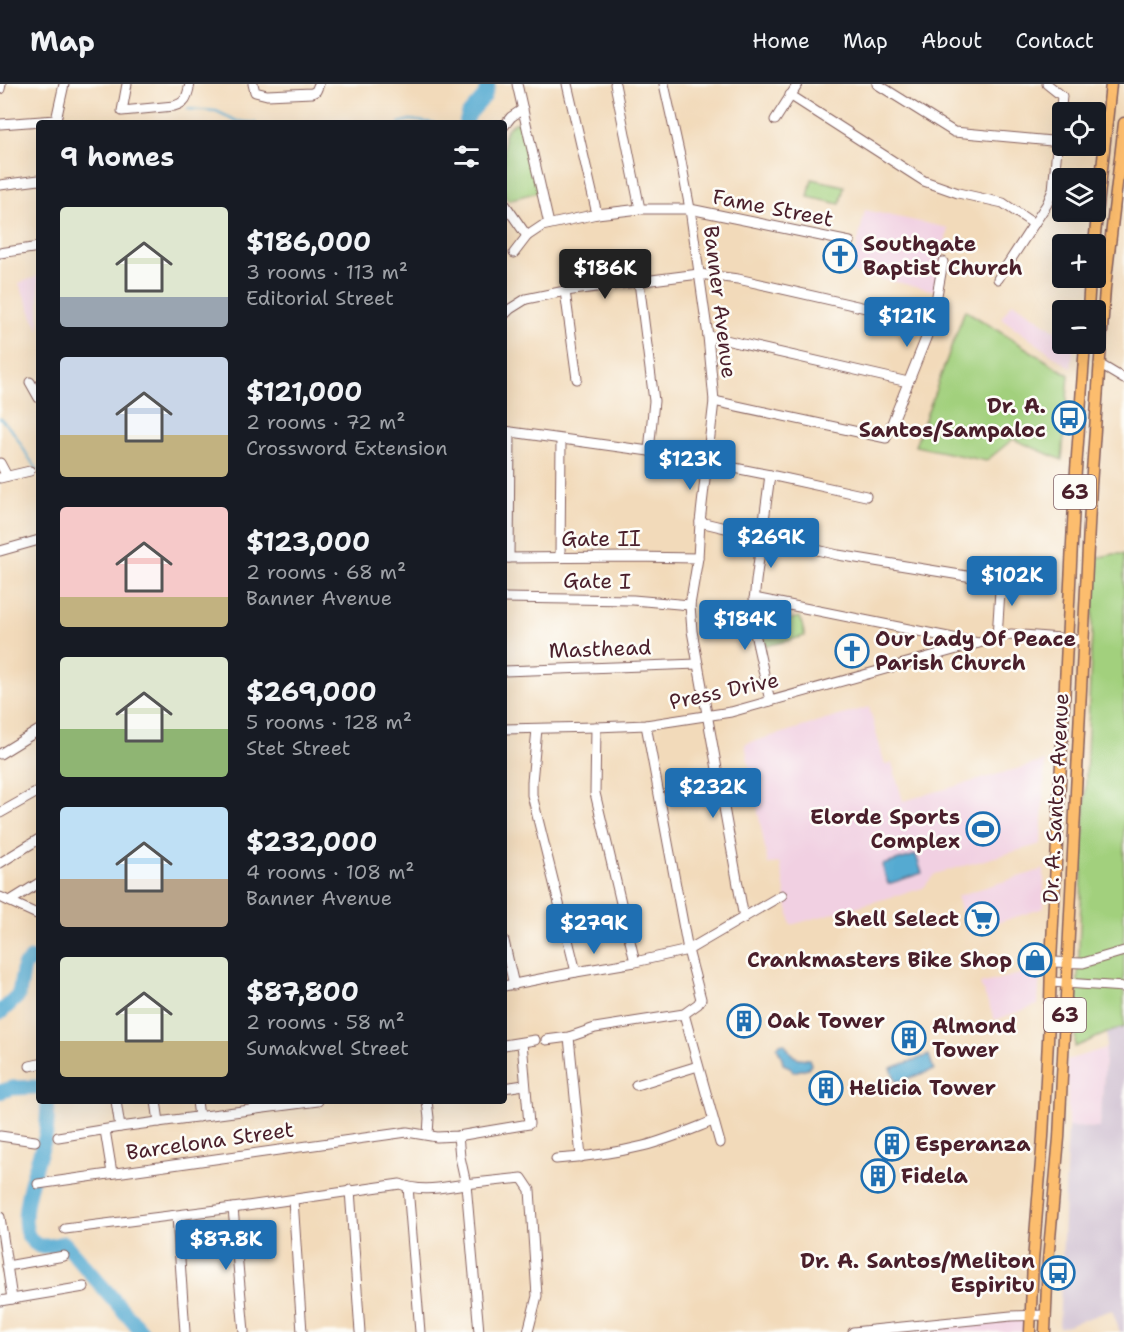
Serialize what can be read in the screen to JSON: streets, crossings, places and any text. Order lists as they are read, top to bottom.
{
  "streets": {
    "main road": ["63", "Dr. A. Santos Avenue"],
    "street": [
      "Fame Street",
      "Banner Avenue",
      "Gate II",
      "Gate I",
      "Masthead",
      "Press Drive",
      "Barcelona Street"
    ]
  },
  "crossings": [
    ["Fame Street", "Banner Avenue"],
    ["Banner Avenue", "Gate II"],
    ["Banner Avenue", "Gate I"],
    ["Banner Avenue", "Masthead"],
    ["Banner Avenue", "Press Drive"],
    ["Press Drive", "Dr. A. Santos Avenue"]
  ],
  "places": {
    "church": ["Southgate Baptist Church", "Our Lady Of Peace Parish Church"],
    "bus stop": ["Dr. A. Santos/Sampaloc", "Dr. A. Santos/Meliton Espiritu"],
    "sports": ["Elorde Sports Complex"],
    "supermarket": ["Shell Select"],
    "shop": ["Crankmasters Bike Shop"],
    "building": [
      "Oak Tower",
      "Almond Tower",
      "Helicia Tower",
      "Esperanza",
      "Fidela"
    ]
  },
  "page": {
    "header": "Map",
    "nav": [
      "Home",
      "Map",
      "About",
      "Contact"
    ],
    "map_buttons": ["+", "−"],
    "heading": "9 homes",
    "list": [
      {
        "name": "$186,000",
        "note": "3 rooms · 113 m² · Editorial Street"
      },
      {
        "name": "$121,000",
        "note": "2 rooms · 72 m² · Crossword Extension"
      },
      {
        "name": "$123,000",
        "note": "2 rooms · 68 m² · Banner Avenue"
      },
      {
        "name": "$269,000",
        "note": "5 rooms · 128 m² · Stet Street"
      },
      {
        "name": "$232,000",
        "note": "4 rooms · 108 m² · Banner Avenue"
      },
      {
        "name": "$87,800",
        "note": "2 rooms · 58 m² · Sumakwel Street"
      }
    ],
    "price": [
      "$186K",
      "$121K",
      "$123K",
      "$269K",
      "$102K",
      "$184K",
      "$232K",
      "$279K",
      "$87.8K"
    ]
  }
}
